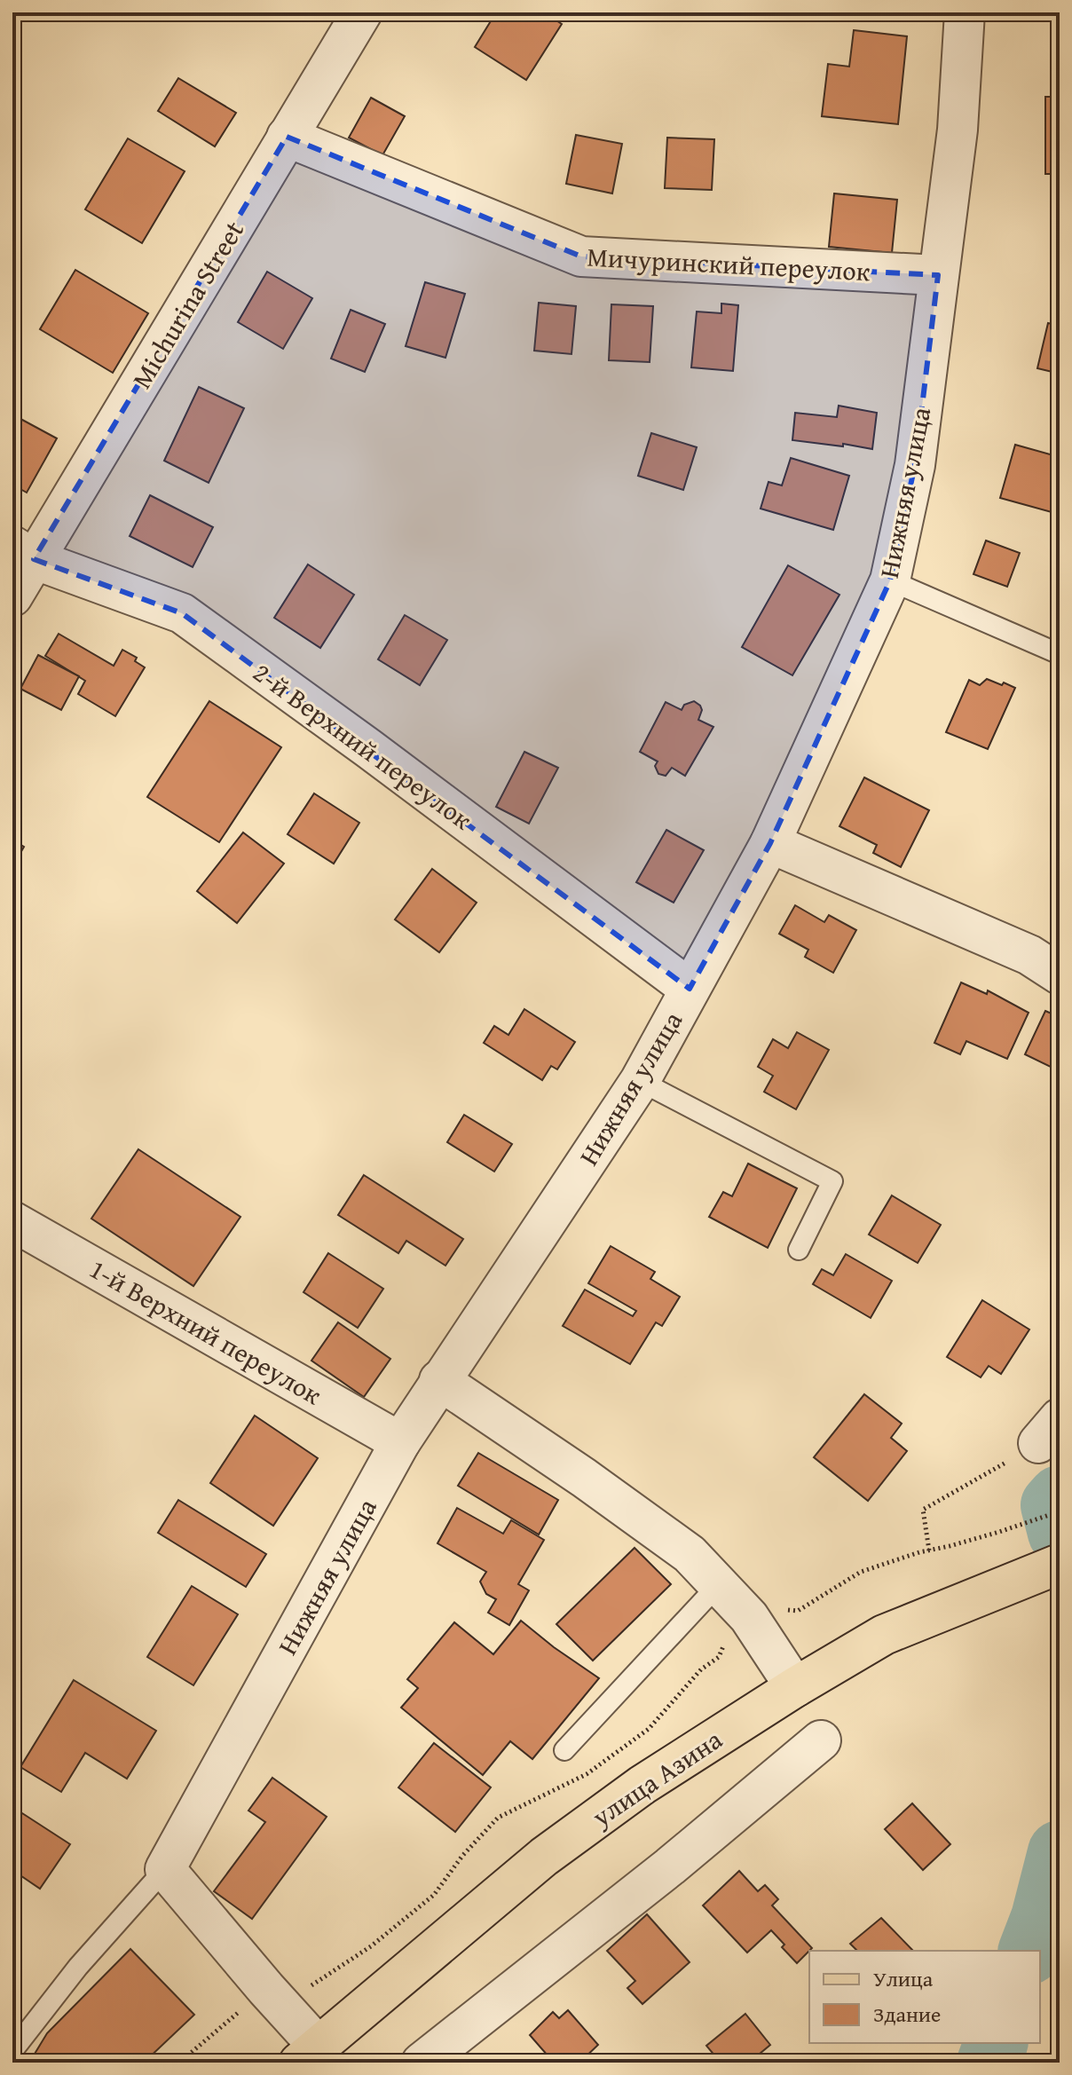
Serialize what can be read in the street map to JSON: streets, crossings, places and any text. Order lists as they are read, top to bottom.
{
  "streets": {
    "main road": ["улица Азина"],
    "street": [
      "Мичуринский переулок",
      "Michurina Street",
      "Нижняя улица",
      "2-й Верхний переулок",
      "1-й Верхний переулок"
    ]
  },
  "crossings": [
    ["Мичуринский переулок", "Michurina Street"],
    ["Мичуринский переулок", "Нижняя улица"],
    ["Michurina Street", "2-й Верхний переулок"],
    ["Нижняя улица", "2-й Верхний переулок"],
    ["Нижняя улица", "1-й Верхний переулок"]
  ],
  "legend": ["Улица", "Здание"]
}
